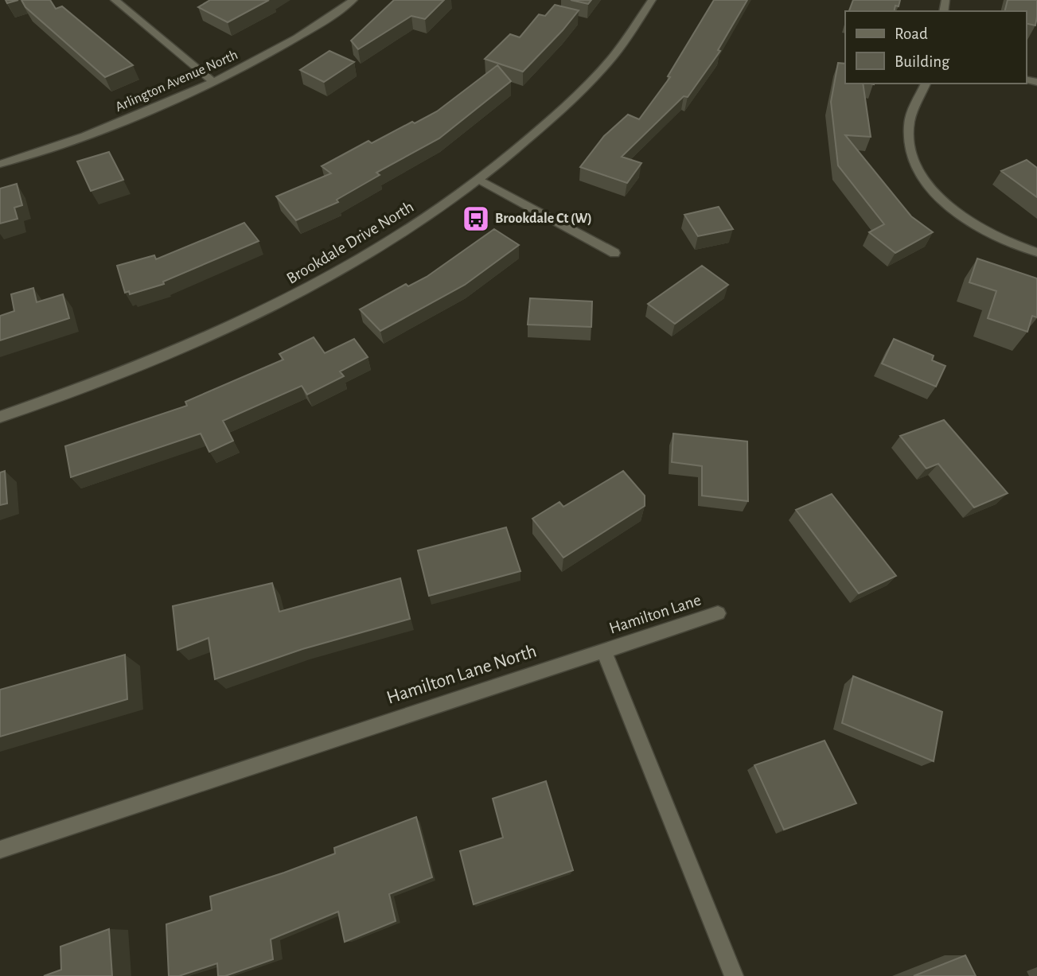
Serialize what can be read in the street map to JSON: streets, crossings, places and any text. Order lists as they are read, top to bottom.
{
  "streets": {
    "street": [
      "Arlington Avenue North",
      "Brookdale Drive North",
      "Hamilton Lane",
      "Hamilton Lane North"
    ]
  },
  "crossings": [
    ["Hamilton Lane", "Hamilton Lane North"]
  ],
  "places": {
    "bus stop": ["Brookdale Ct (W)"]
  },
  "legend": ["Road", "Building"]
}
